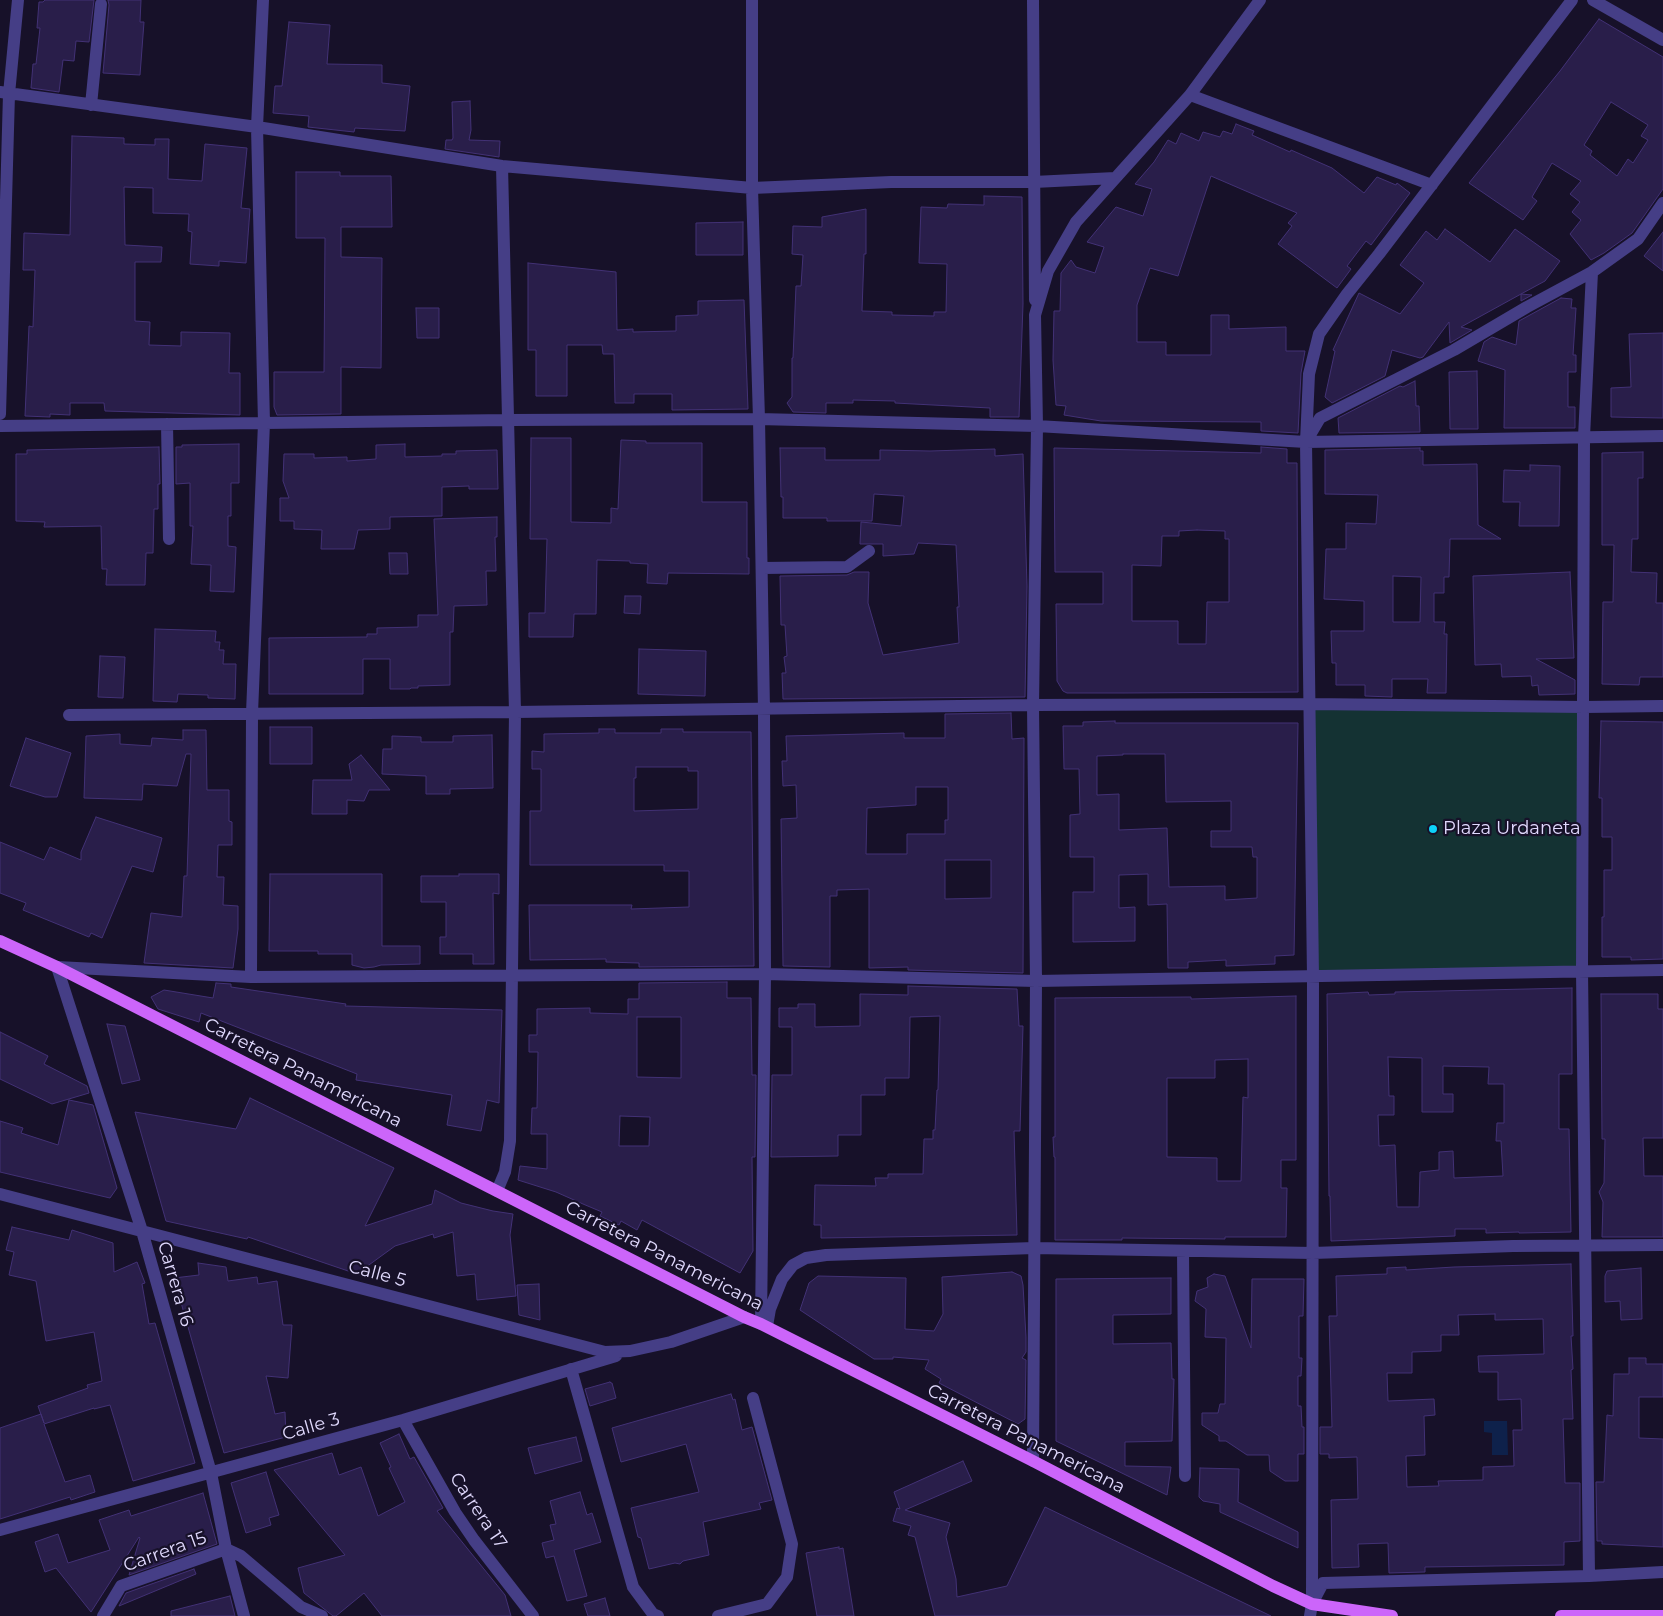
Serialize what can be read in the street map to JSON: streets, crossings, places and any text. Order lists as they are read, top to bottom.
{
  "streets": {
    "main road": ["Carretera Panamericana"],
    "street": [
      "Calle 5",
      "Carrera 16",
      "Calle 3",
      "Carrera 17",
      "Carrera 15"
    ]
  },
  "crossings": [
    ["Carretera Panamericana", "Calle 5"],
    ["Carretera Panamericana", "Carrera 16"],
    ["Calle 5", "Carrera 16"],
    ["Calle 5", "Calle 3"],
    ["Carrera 16", "Calle 3"],
    ["Carrera 16", "Carrera 15"],
    ["Calle 3", "Carrera 17"]
  ],
  "places": ["Plaza Urdaneta"]
}
